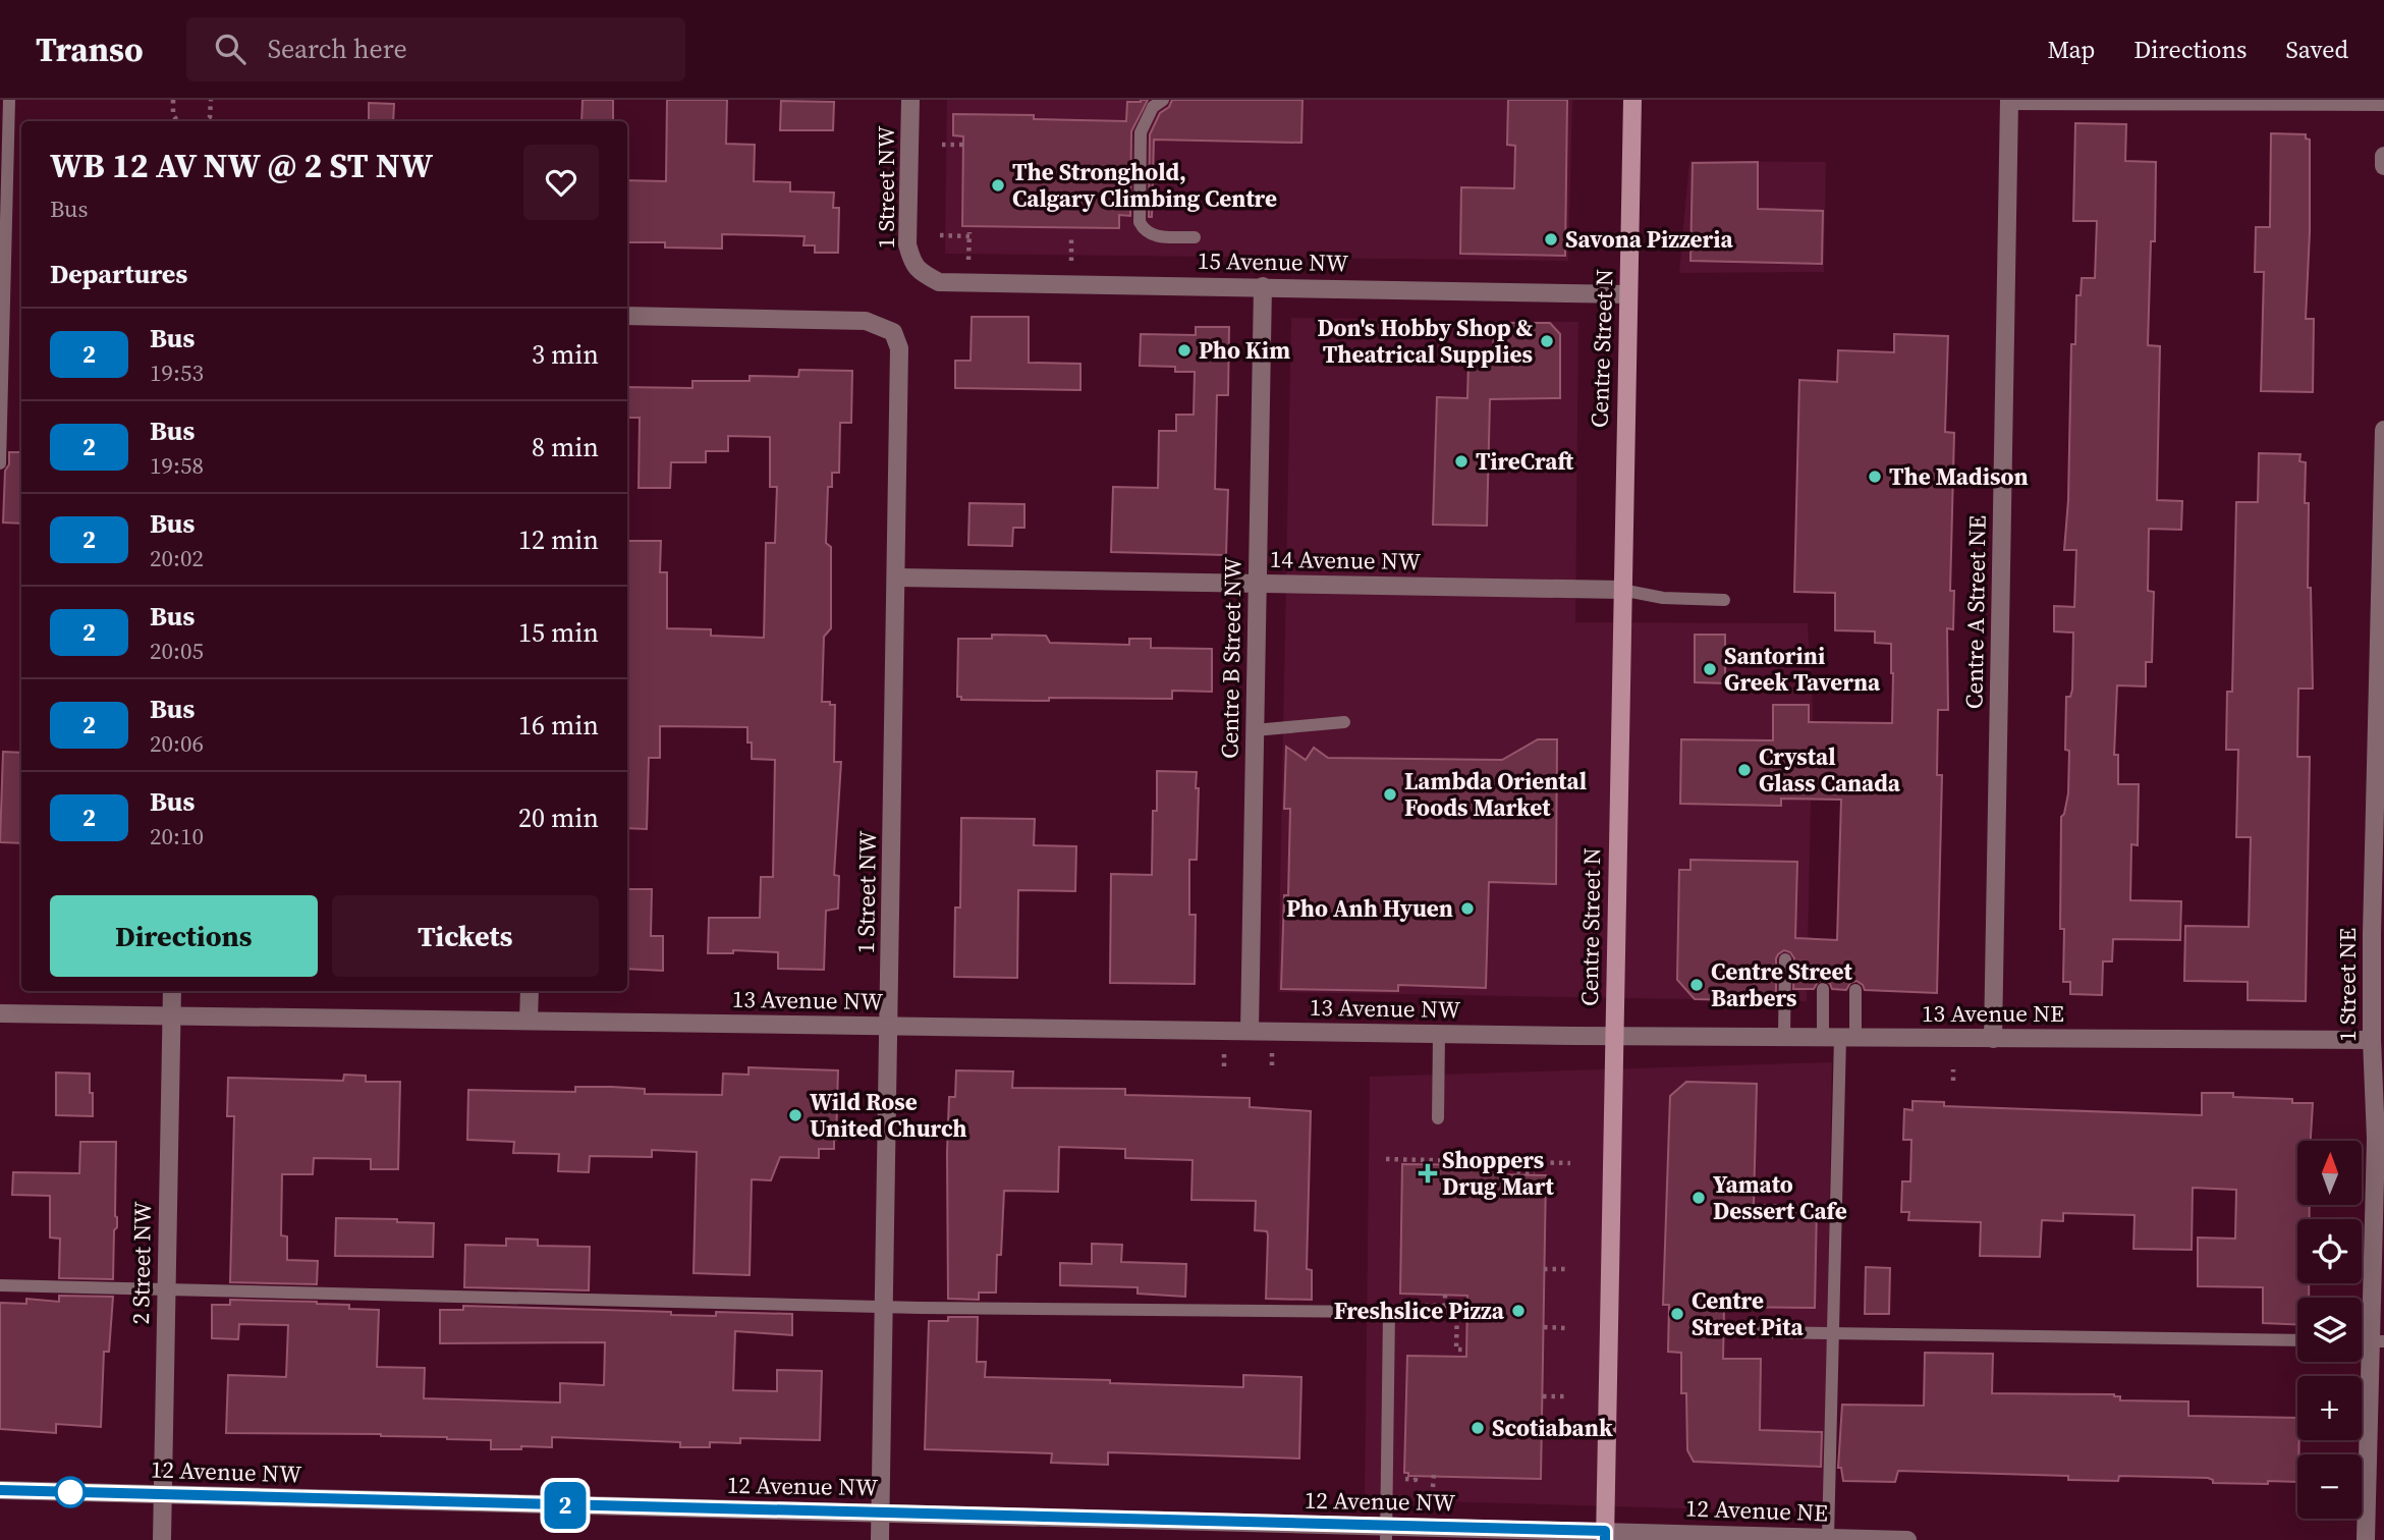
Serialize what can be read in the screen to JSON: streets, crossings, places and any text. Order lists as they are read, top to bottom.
{
  "streets": {
    "main road": ["Centre Street N"],
    "street": [
      "1 Street NW",
      "15 Avenue NW",
      "14 Avenue NW",
      "Centre A Street NE",
      "Centre B Street NW",
      "1 Street NE",
      "13 Avenue NW",
      "13 Avenue NE",
      "2 Street NW",
      "12 Avenue NW",
      "12 Avenue NE"
    ]
  },
  "crossings": [
    ["1 Street NW", "15 Avenue NW"],
    ["1 Street NW", "14 Avenue NW"],
    ["1 Street NW", "13 Avenue NW"],
    ["1 Street NW", "12 Avenue NW"],
    ["15 Avenue NW", "Centre Street N"],
    ["15 Avenue NW", "Centre B Street NW"],
    ["Centre Street N", "14 Avenue NW"],
    ["Centre Street N", "13 Avenue NW"],
    ["Centre Street N", "13 Avenue NE"],
    ["Centre Street N", "12 Avenue NW"],
    ["Centre Street N", "12 Avenue NE"],
    ["14 Avenue NW", "Centre B Street NW"],
    ["Centre A Street NE", "13 Avenue NE"],
    ["Centre B Street NW", "13 Avenue NW"],
    ["1 Street NE", "13 Avenue NE"],
    ["13 Avenue NW", "13 Avenue NE"],
    ["13 Avenue NW", "2 Street NW"],
    ["2 Street NW", "12 Avenue NW"],
    ["12 Avenue NW", "12 Avenue NE"]
  ],
  "places": {
    "other": [
      "The Stronghold, Calgary Climbing Centre",
      "Savona Pizzeria",
      "Don's Hobby Shop & Theatrical Supplies",
      "Pho Kim",
      "TireCraft",
      "The Madison",
      "Santorini Greek Taverna",
      "Crystal Glass Canada",
      "Lambda Oriental Foods Market",
      "Pho Anh Hyuen",
      "Centre Street Barbers",
      "Wild Rose United Church",
      "Yamato Dessert Cafe",
      "Freshslice Pizza",
      "Centre Street Pita",
      "Scotiabank"
    ],
    "health": ["Shoppers Drug Mart"]
  },
  "lines": ["bus line 2"],
  "north": "top",
  "page": {
    "header": "Transo",
    "search": "Search here",
    "nav": ["Map", "Directions", "Saved"],
    "on_map": "2",
    "heading": [
      ["WB 12 AV NW @ 2 ST NW", "Bus"],
      "Departures"
    ],
    "list": [
      {
        "mark": "2",
        "name": "Bus",
        "note": "19:53",
        "value": "3 min"
      },
      {
        "mark": "2",
        "name": "Bus",
        "note": "19:58",
        "value": "8 min"
      },
      {
        "mark": "2",
        "name": "Bus",
        "note": "20:02",
        "value": "12 min"
      },
      {
        "mark": "2",
        "name": "Bus",
        "note": "20:05",
        "value": "15 min"
      },
      {
        "mark": "2",
        "name": "Bus",
        "note": "20:06",
        "value": "16 min"
      },
      {
        "mark": "2",
        "name": "Bus",
        "note": "20:10",
        "value": "20 min"
      }
    ],
    "buttons": ["Directions", "Tickets"],
    "map_buttons": ["+", "−"]
  }
}
